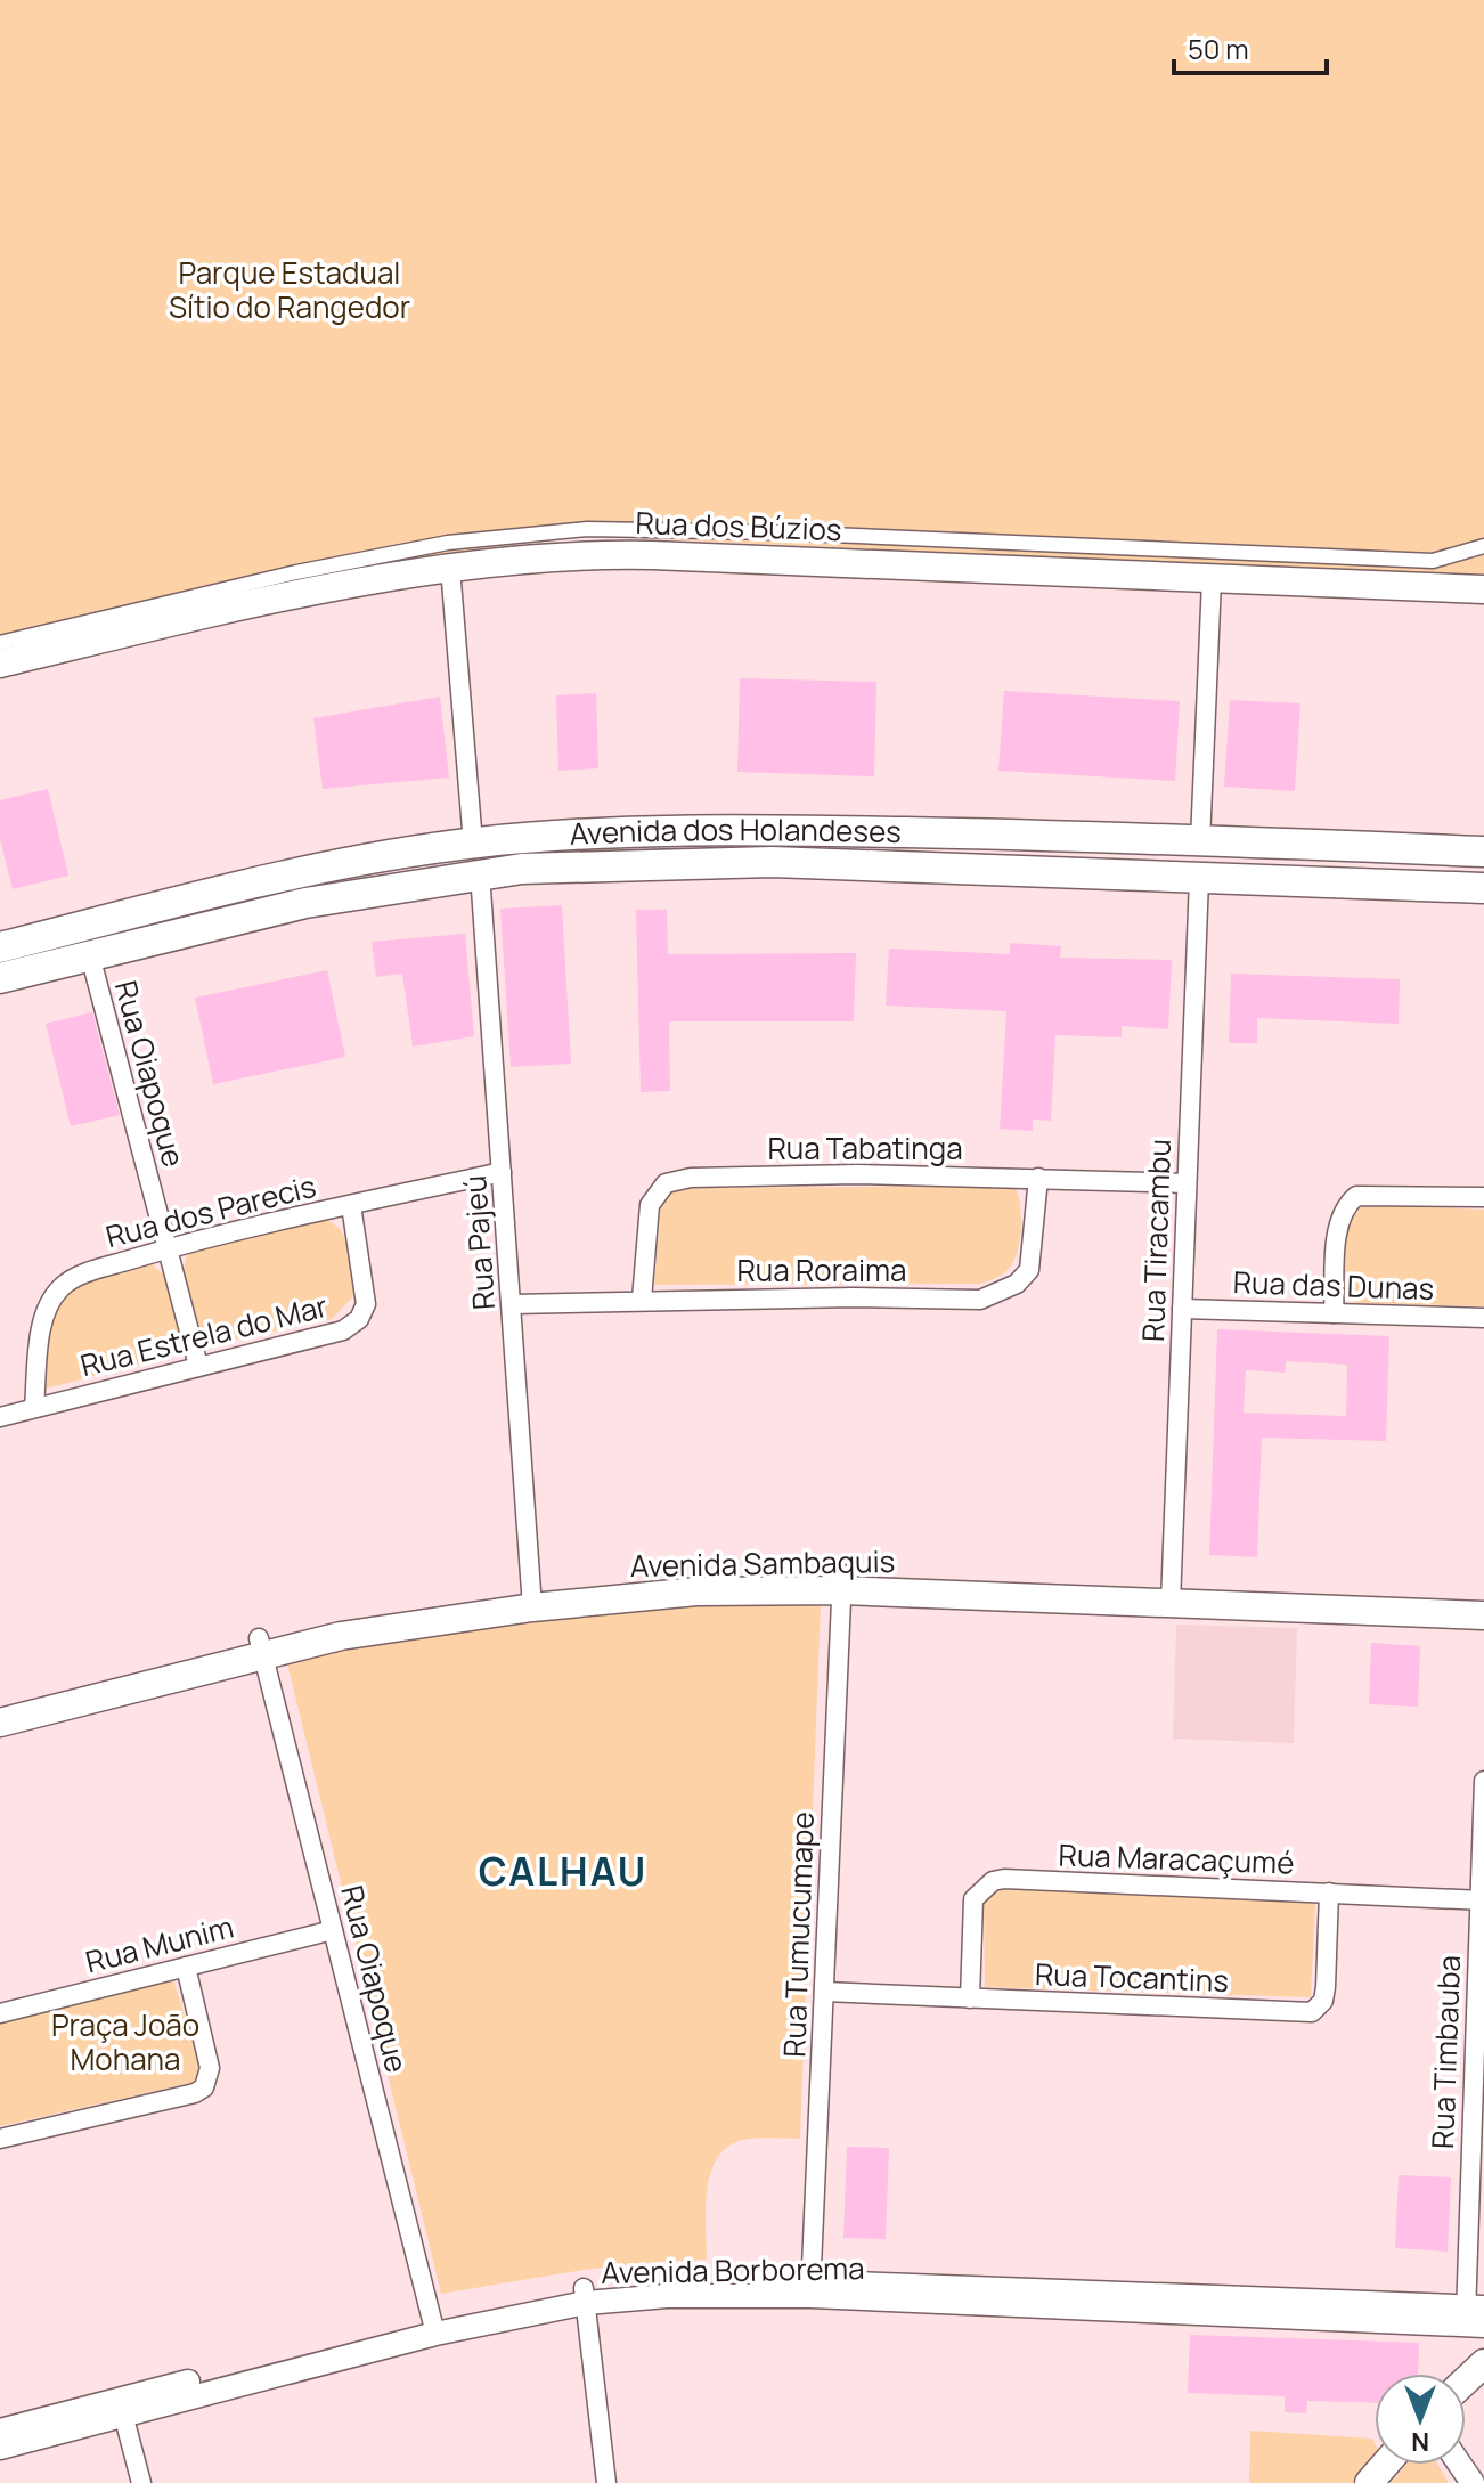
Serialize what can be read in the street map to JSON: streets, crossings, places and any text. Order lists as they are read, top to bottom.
{
  "streets": {
    "main road": ["Rua dos Búzios", "Avenida dos Holandeses", "Avenida Sambaquis"],
    "street": [
      "Rua Oiapoque",
      "Rua Tabatinga",
      "Rua dos Parecis",
      "Rua Tiracambu",
      "Rua Pajeú",
      "Rua Roraima",
      "Rua das Dunas",
      "Rua Estrela do Mar",
      "Rua Maracaçumé",
      "Rua Tumucumape",
      "Rua Munim",
      "Rua Tocantins",
      "Rua Timbauba",
      "Avenida Borborema"
    ]
  },
  "crossings": [
    ["Avenida dos Holandeses", "Rua Oiapoque"],
    ["Avenida dos Holandeses", "Rua Tiracambu"],
    ["Avenida dos Holandeses", "Rua Pajeú"],
    ["Rua Oiapoque", "Rua dos Parecis"],
    ["Rua Oiapoque", "Rua Estrela do Mar"],
    ["Rua Oiapoque", "Avenida Sambaquis"],
    ["Rua Oiapoque", "Rua Munim"],
    ["Rua Oiapoque", "Avenida Borborema"],
    ["Rua Tabatinga", "Rua Tiracambu"],
    ["Rua Tabatinga", "Rua Roraima"],
    ["Rua dos Parecis", "Rua Pajeú"],
    ["Rua dos Parecis", "Rua Estrela do Mar"],
    ["Rua Tiracambu", "Rua das Dunas"],
    ["Rua Tiracambu", "Avenida Sambaquis"],
    ["Rua Pajeú", "Rua Roraima"],
    ["Rua Pajeú", "Avenida Sambaquis"],
    ["Avenida Sambaquis", "Rua Tumucumape"],
    ["Rua Maracaçumé", "Rua Tocantins"],
    ["Rua Maracaçumé", "Rua Timbauba"],
    ["Rua Tumucumape", "Rua Tocantins"],
    ["Rua Tumucumape", "Avenida Borborema"],
    ["Rua Timbauba", "Avenida Borborema"]
  ],
  "districts": ["CALHAU"],
  "parks": ["Parque Estadual Sítio do Rangedor", "Praça João Mohana"],
  "scale_bar": "50 m",
  "north": "bottom"
}
